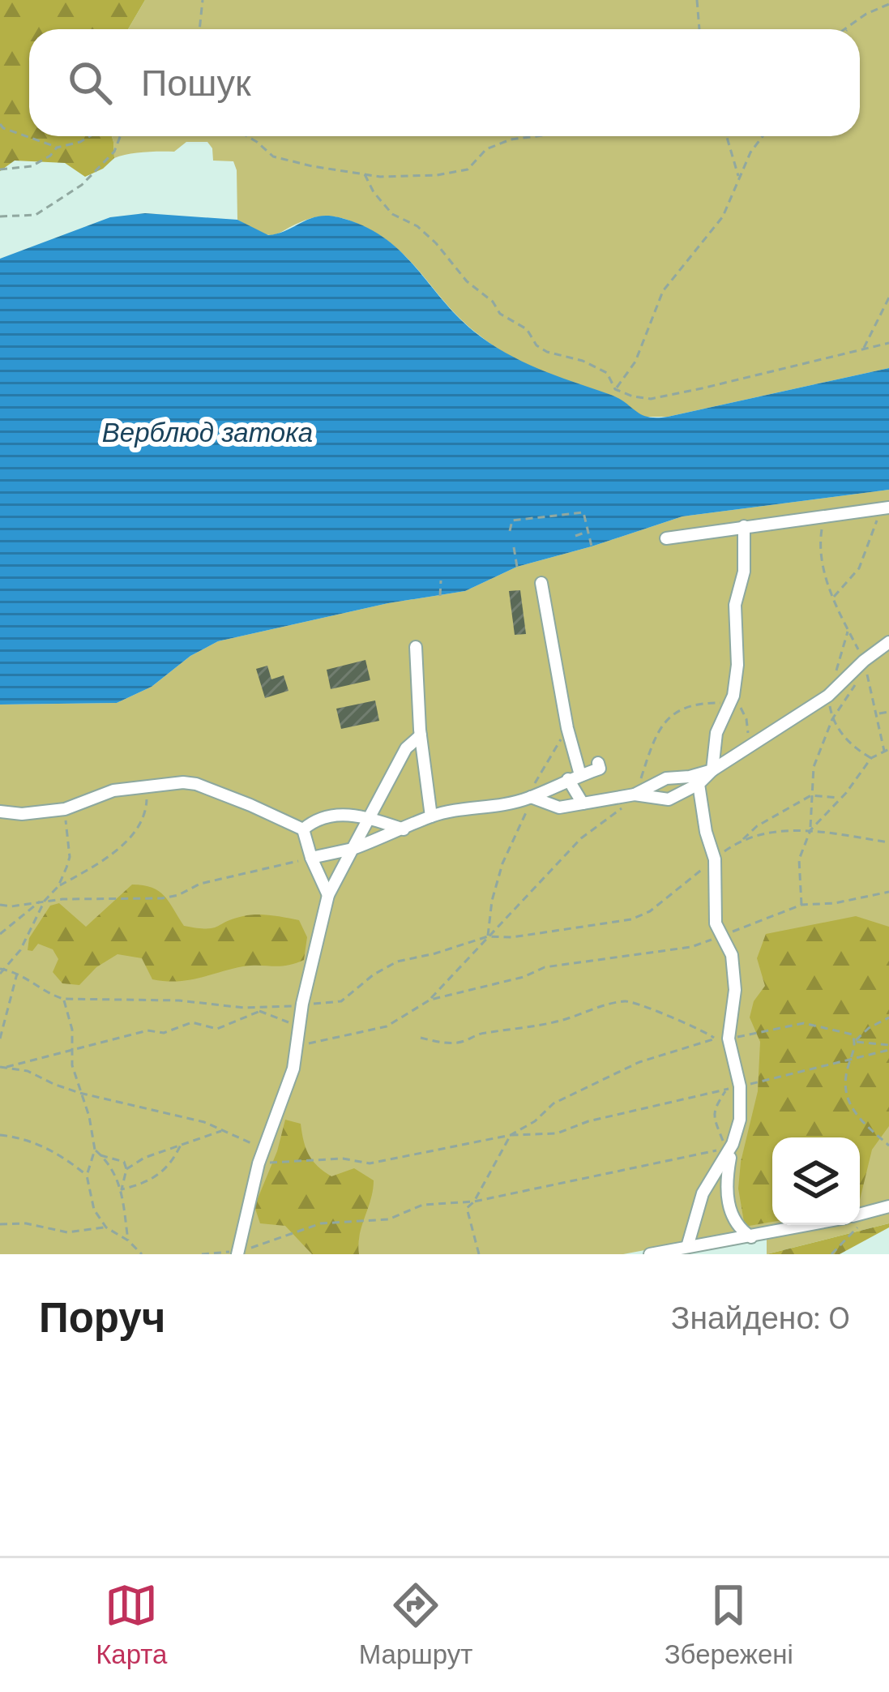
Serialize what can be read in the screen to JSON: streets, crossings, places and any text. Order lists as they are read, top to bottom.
{
  "water": ["Верблюд затока"],
  "page": {
    "search": "Пошук",
    "heading": ["Поруч", "Знайдено: 0"],
    "nav": ["Карта", "Маршрут", "Збережені"]
  }
}
